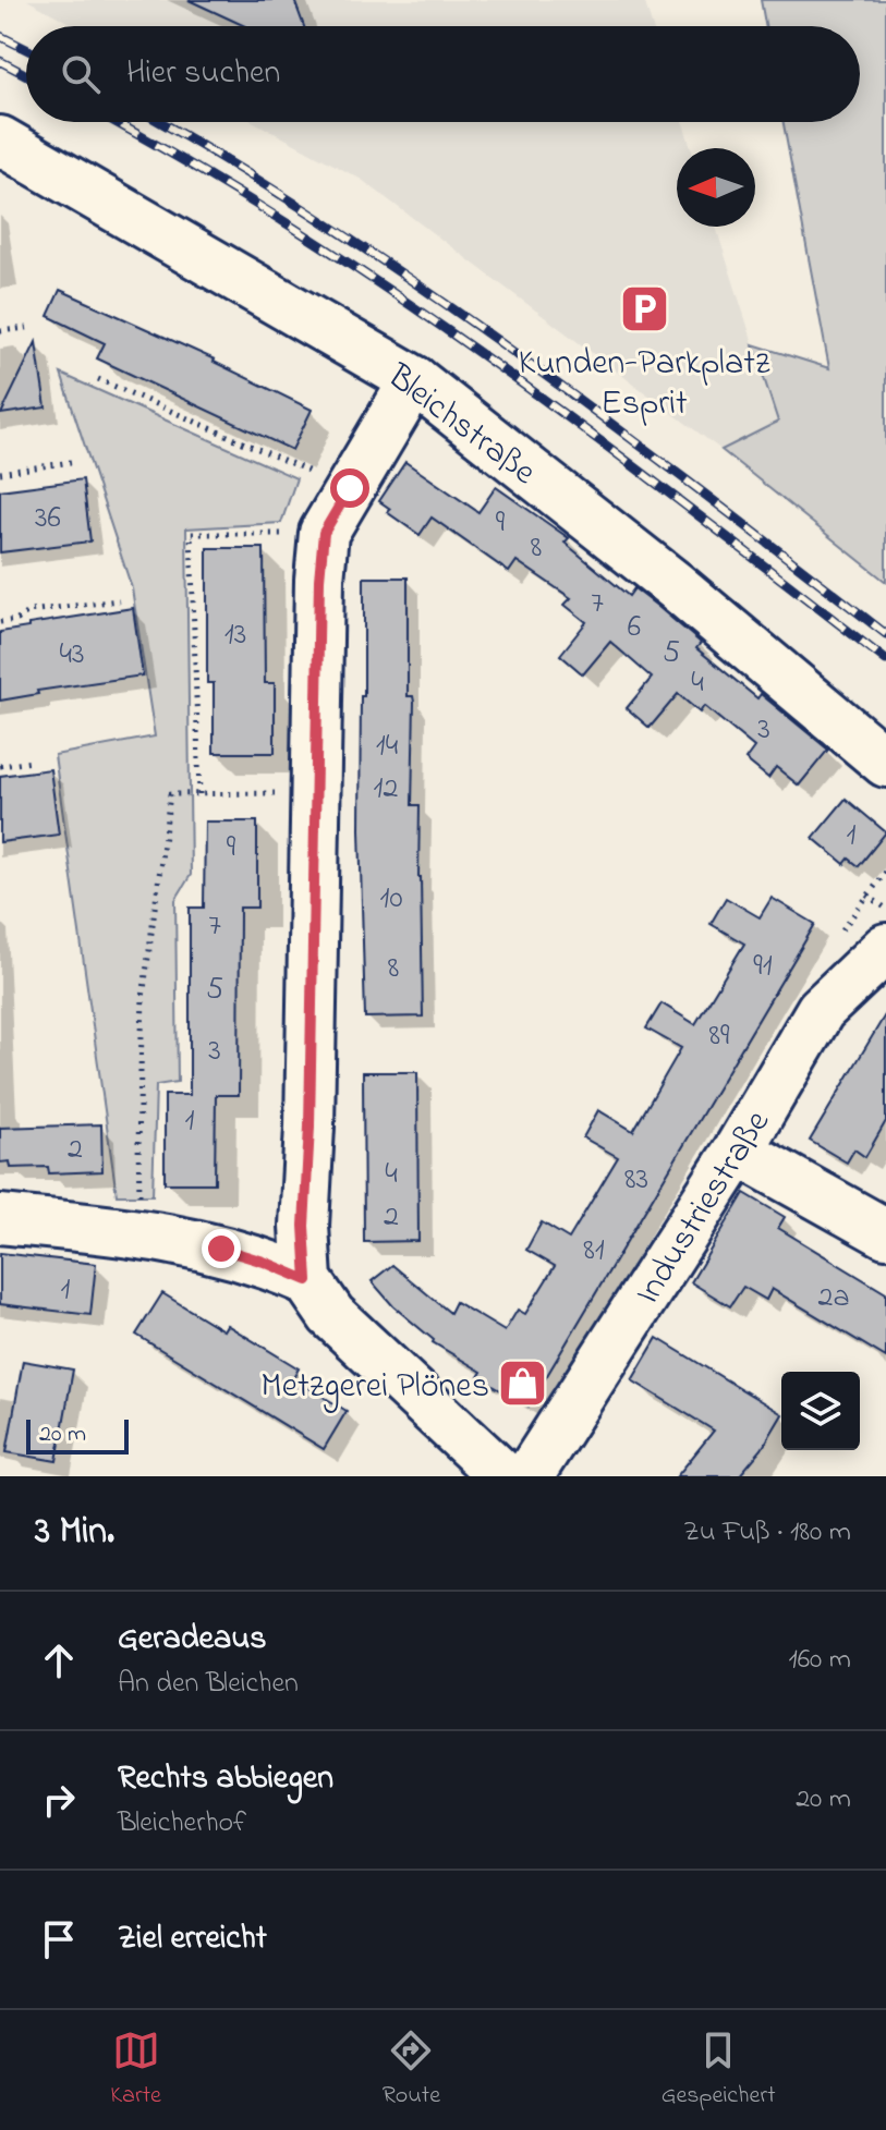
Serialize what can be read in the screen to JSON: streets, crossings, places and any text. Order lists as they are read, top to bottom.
{
  "streets": {
    "street": ["Bleichstraße", "Industriestraße"]
  },
  "places": {
    "parking": ["Kunden-Parkplatz Esprit"],
    "shop": ["Metzgerei Plönes"]
  },
  "house_numbers": [
    "36",
    "9",
    "8",
    "7",
    "6",
    "13",
    "5",
    "43",
    "4",
    "3",
    "14",
    "12",
    "1",
    "9",
    "10",
    "7",
    "91",
    "8",
    "5",
    "89",
    "3",
    "1",
    "2",
    "4",
    "83",
    "2",
    "81",
    "1",
    "2a"
  ],
  "scale_bar": "20 m",
  "north": "left",
  "page": {
    "search": "Hier suchen",
    "scale": "20 m",
    "heading": ["3 Min.", "Zu Fuß · 180 m"],
    "list": [
      ["Geradeaus", "An den Bleichen", "160 m"],
      ["Rechts abbiegen", "Bleicherhof", "20 m"],
      "Ziel erreicht"
    ],
    "nav": ["Karte", "Route", "Gespeichert"]
  }
}
